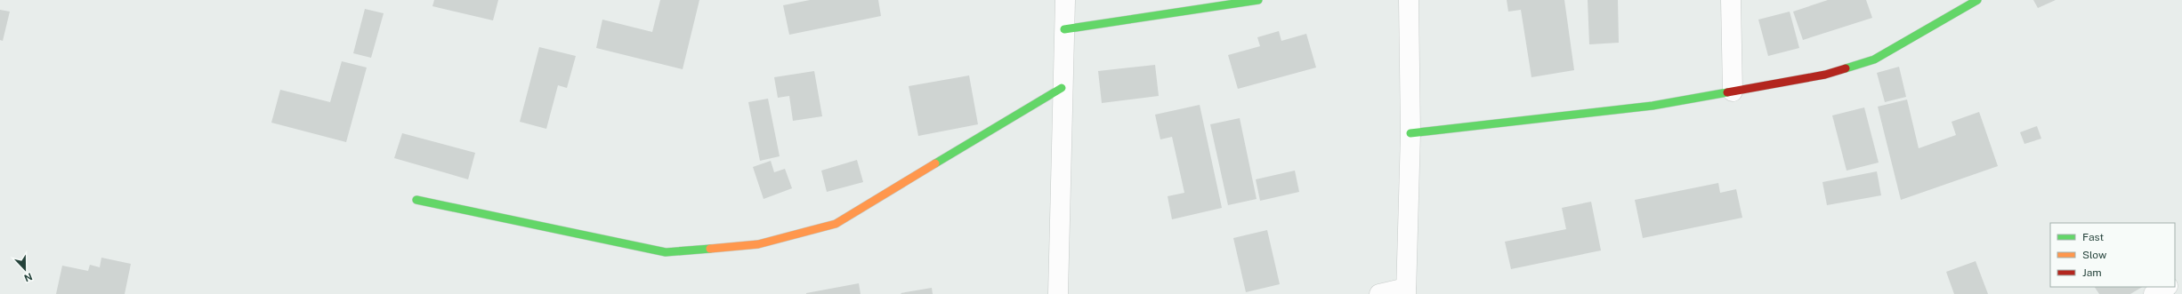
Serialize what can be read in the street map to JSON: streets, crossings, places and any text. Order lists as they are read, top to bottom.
{
  "legend": ["Fast", "Slow", "Jam"],
  "north": "bottom"
}
